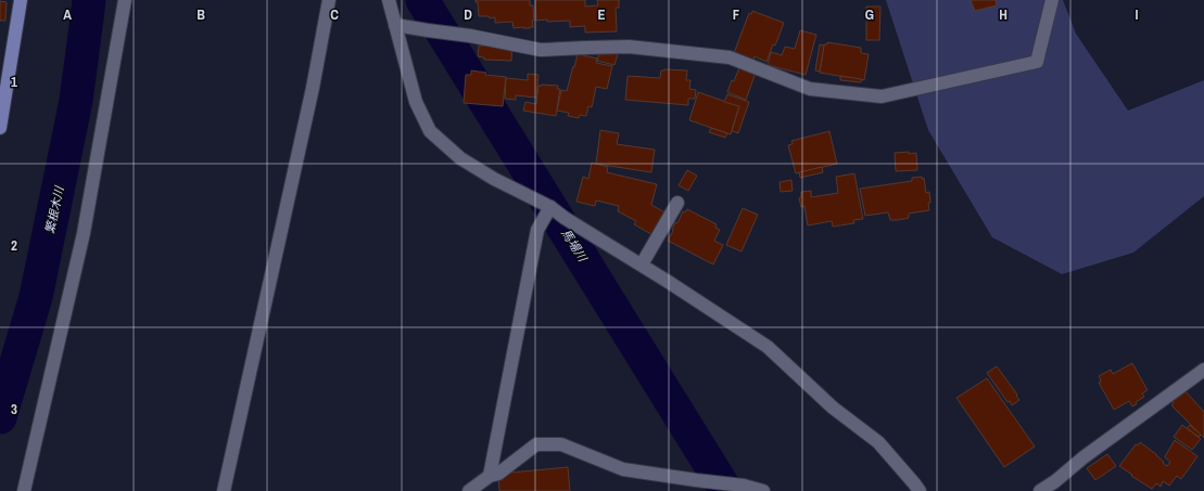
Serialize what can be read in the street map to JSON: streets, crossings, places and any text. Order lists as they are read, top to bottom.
{
  "water": ["繁根木川", "馬場川"],
  "grid": {
    "columns": [
      "A",
      "B",
      "C",
      "D",
      "E",
      "F",
      "G",
      "H",
      "I"
    ],
    "rows": ["1", "2", "3"]
  }
}
